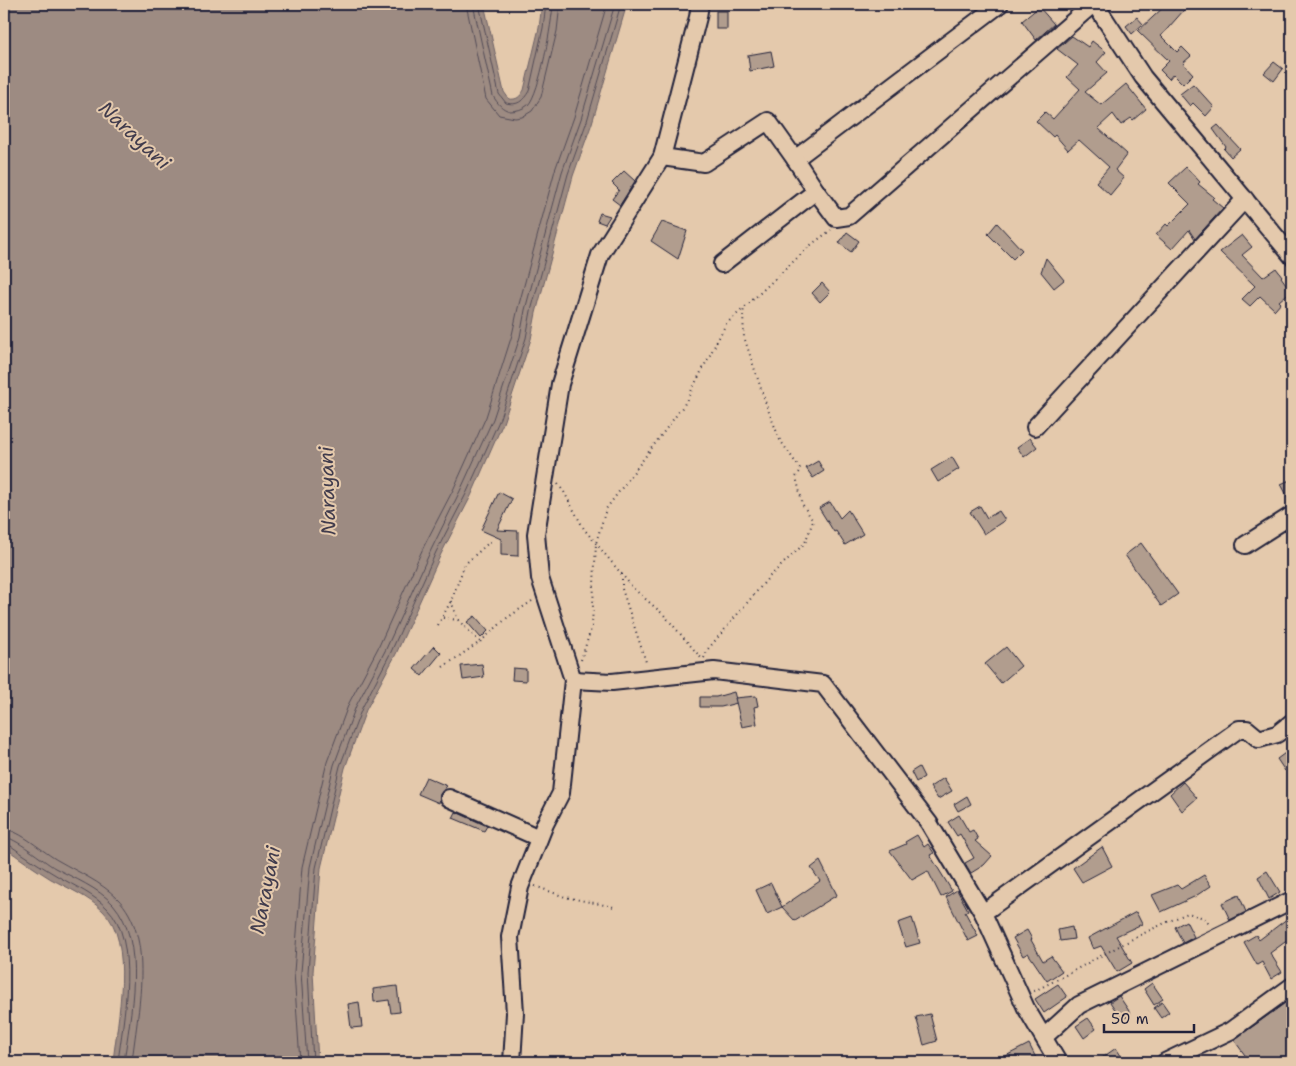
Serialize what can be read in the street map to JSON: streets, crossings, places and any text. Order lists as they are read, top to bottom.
{
  "water": ["Narayani"],
  "scale_bar": "50 m"
}
